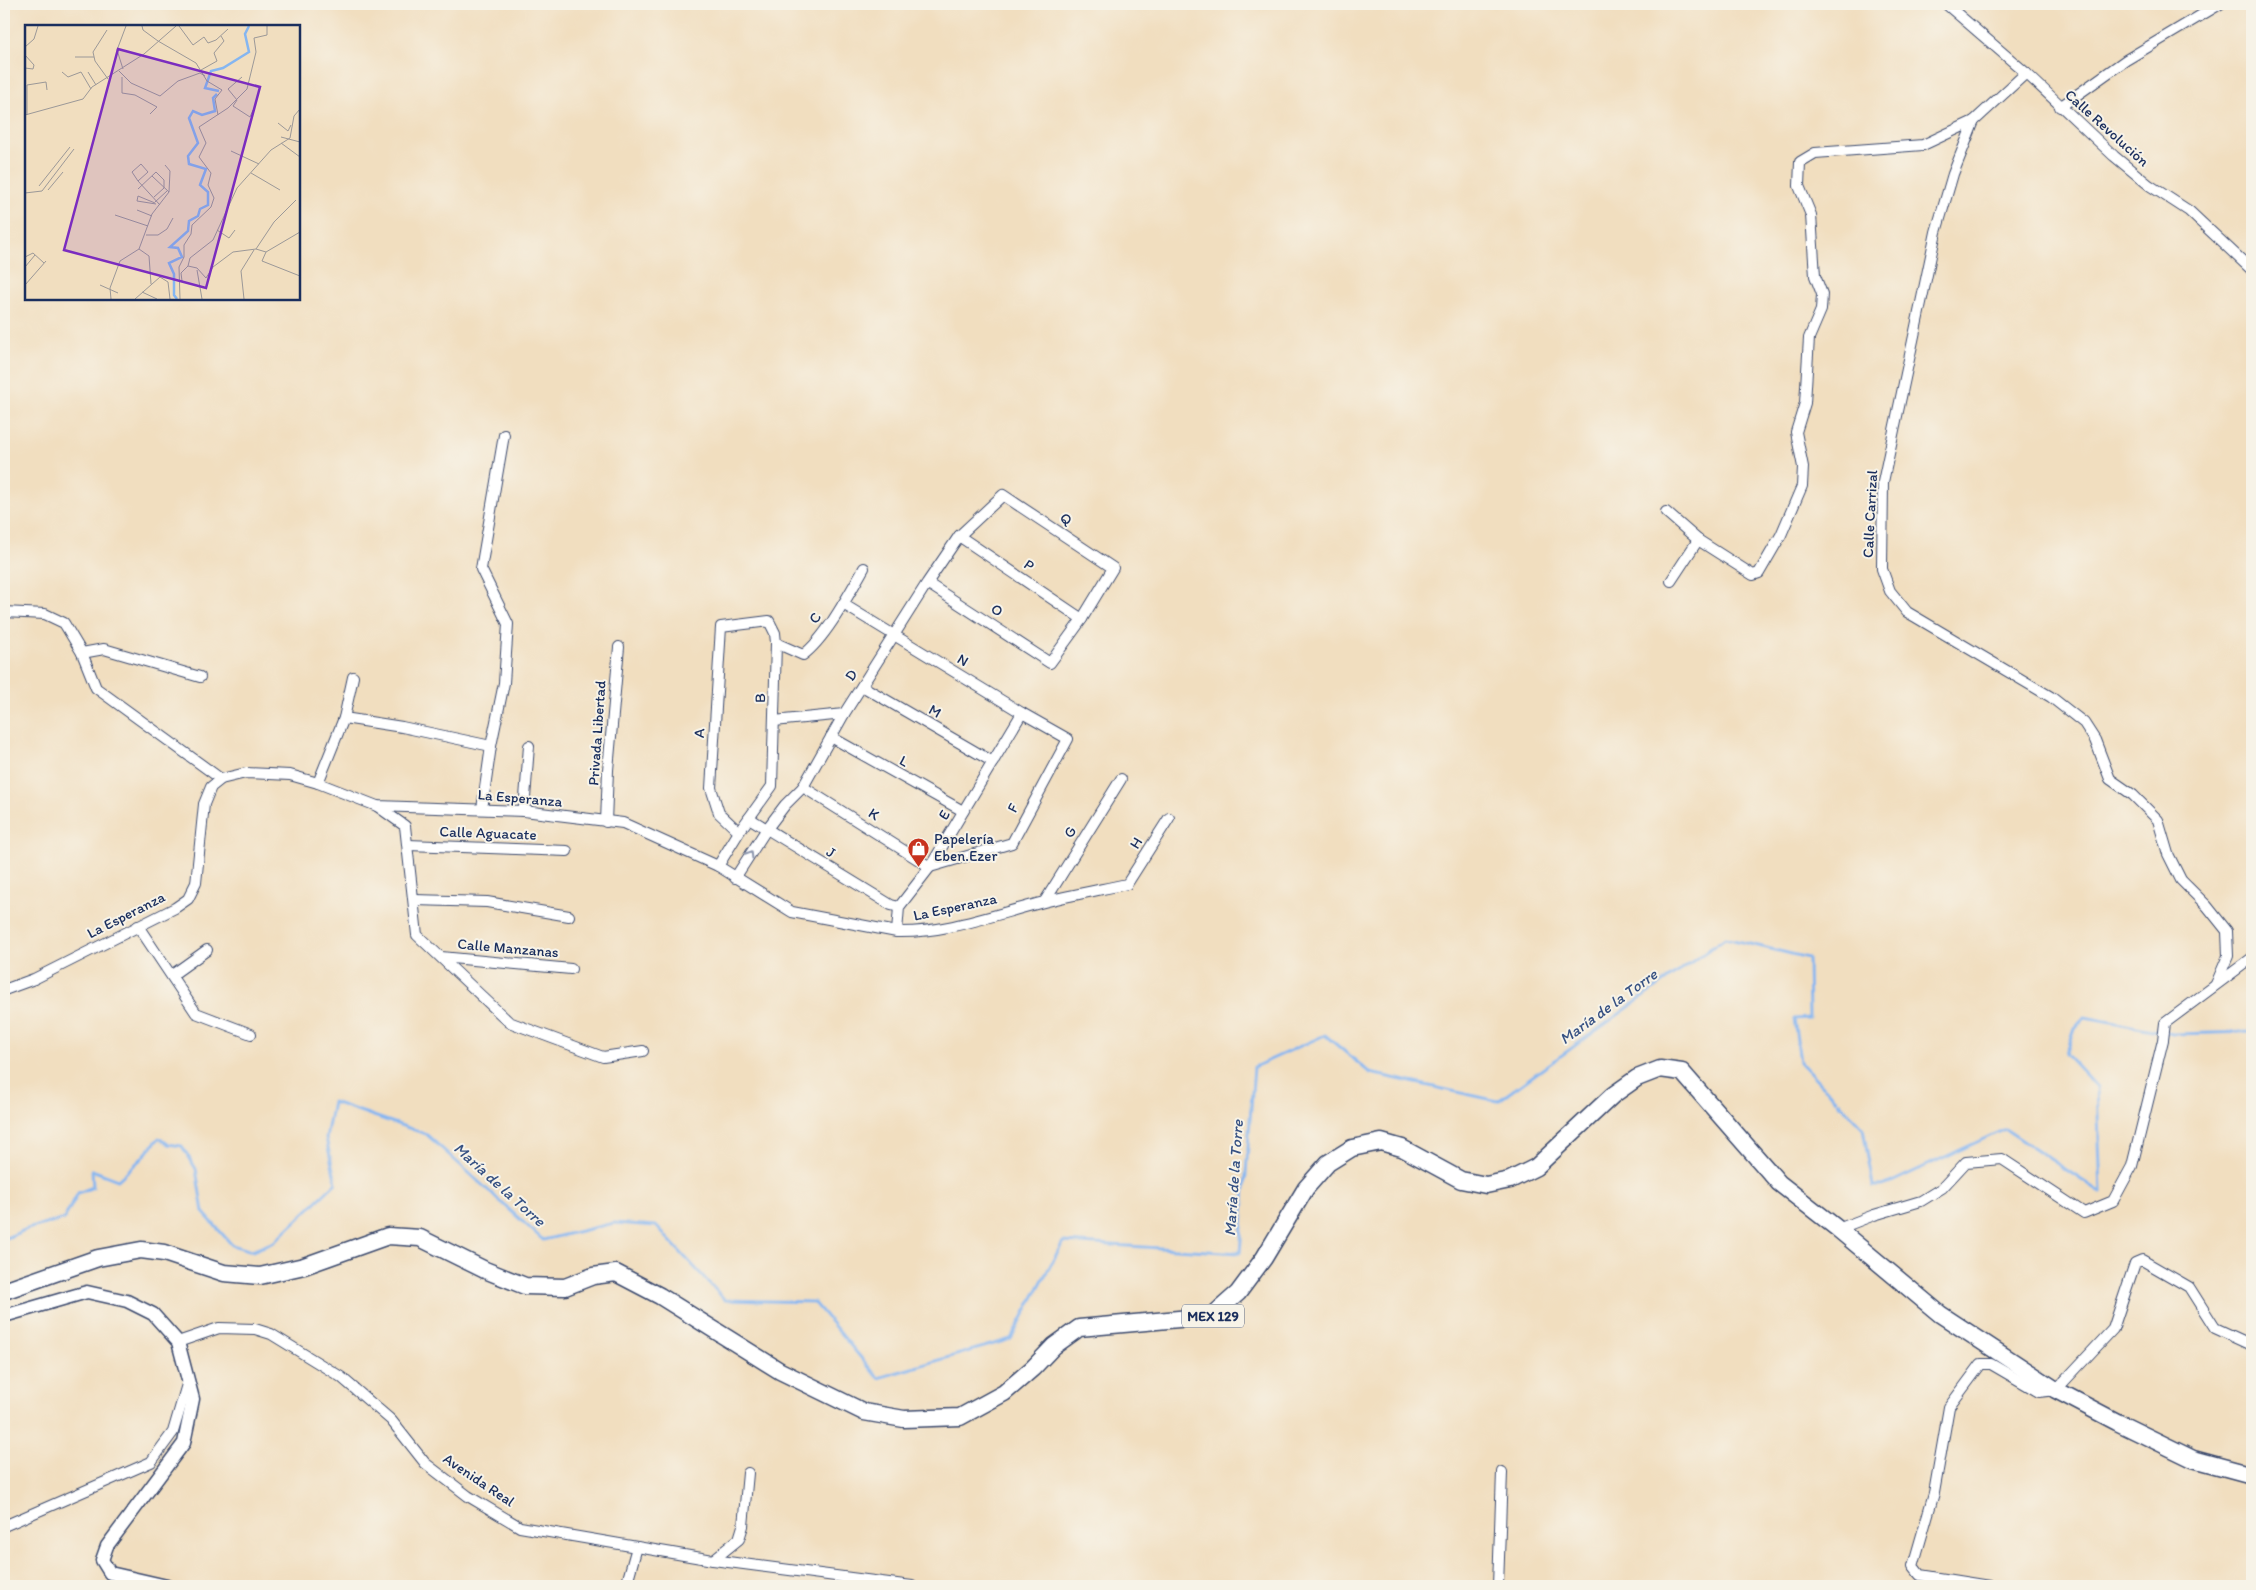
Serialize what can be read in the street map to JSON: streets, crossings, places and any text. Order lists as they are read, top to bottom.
{
  "streets": {
    "main road": ["MEX 129"],
    "street": [
      "Calle Revolución",
      "Calle Carrizal",
      "Q",
      "P",
      "O",
      "C",
      "N",
      "D",
      "B",
      "M",
      "Privada Libertad",
      "A",
      "L",
      "La Esperanza",
      "F",
      "K",
      "E",
      "G",
      "Calle Aguacate",
      "H",
      "J",
      "Calle Manzanas",
      "Avenida Real"
    ]
  },
  "crossings": [
    ["Calle Revolución", "Calle Carrizal"],
    ["Q", "P"],
    ["Q", "O"],
    ["Q", "D"],
    ["P", "O"],
    ["P", "D"],
    ["O", "D"],
    ["C", "N"],
    ["C", "B"],
    ["N", "D"],
    ["N", "F"],
    ["N", "E"],
    ["D", "M"],
    ["D", "L"],
    ["D", "La Esperanza"],
    ["D", "K"],
    ["D", "J"],
    ["B", "A"],
    ["B", "J"],
    ["M", "E"],
    ["Privada Libertad", "La Esperanza"],
    ["L", "E"],
    ["La Esperanza", "G"],
    ["La Esperanza", "H"],
    ["F", "K"],
    ["F", "E"],
    ["K", "E"],
    ["E", "J"]
  ],
  "water": ["María de la Torre"],
  "places": {
    "shop": ["Papelería Eben.Ezer"]
  }
}
